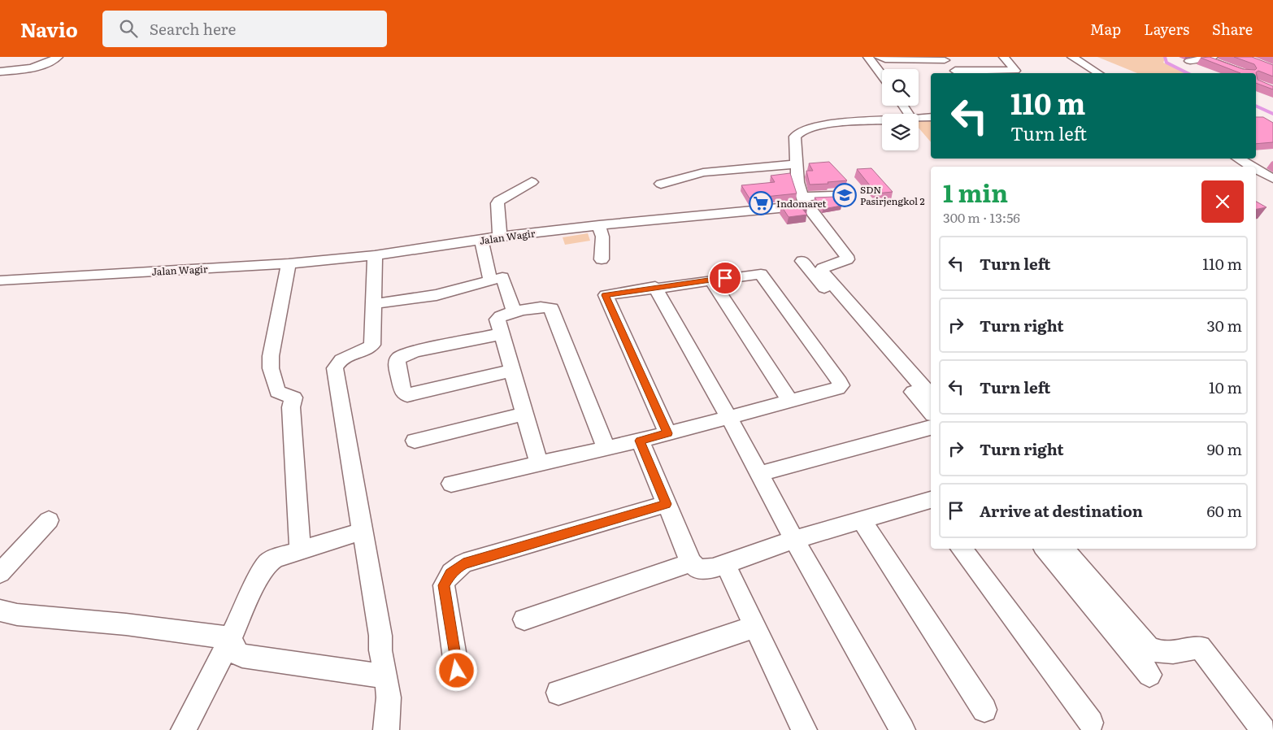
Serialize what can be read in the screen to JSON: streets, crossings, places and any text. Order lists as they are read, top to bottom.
{
  "streets": {
    "street": ["Jalan Wagir"]
  },
  "places": {
    "school or university": ["SDN Pasirjengkol 2"],
    "supermarket": ["Indomaret"]
  },
  "page": {
    "header": "Navio",
    "search": "Search here",
    "nav": ["Map", "Layers", "Share"],
    "turn": ["110 m", "Turn left"],
    "heading": ["1 min", "300 m · 13:56"],
    "list": [
      {
        "name": "Turn left",
        "value": "110 m"
      },
      {
        "name": "Turn right",
        "value": "30 m"
      },
      {
        "name": "Turn left",
        "value": "10 m"
      },
      {
        "name": "Turn right",
        "value": "90 m"
      },
      {
        "name": "Arrive at destination",
        "value": "60 m"
      }
    ]
  }
}
